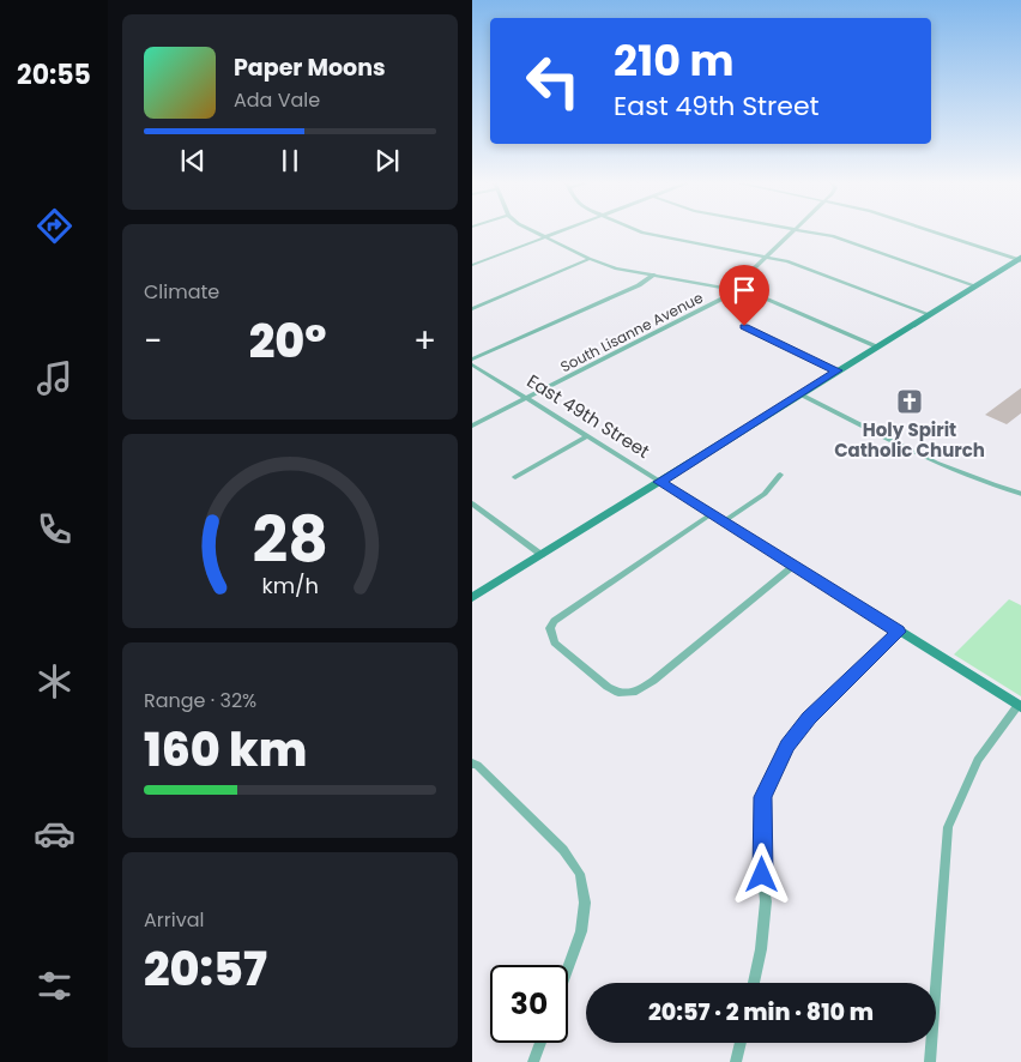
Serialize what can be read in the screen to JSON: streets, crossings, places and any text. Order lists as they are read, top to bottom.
{
  "streets": {
    "street": ["South Lisanne Avenue", "East 49th Street"]
  },
  "crossings": [
    ["South Lisanne Avenue", "East 49th Street"]
  ],
  "places": {
    "church": ["Holy Spirit Catholic Church"]
  },
  "page": {
    "tabs": "20:55",
    "turn": ["210 m", "East 49th Street"],
    "song": ["Paper Moons", "Ada Vale"],
    "tile": [
      "Climate",
      ["Range · 32%", "160 km"],
      ["Arrival", "20:57"]
    ],
    "heat": ["−", "20°", "+"],
    "limit": "30",
    "trip": "20:57 · 2 min · 810 m",
    "gauge": ["28", "km/h"]
  }
}
